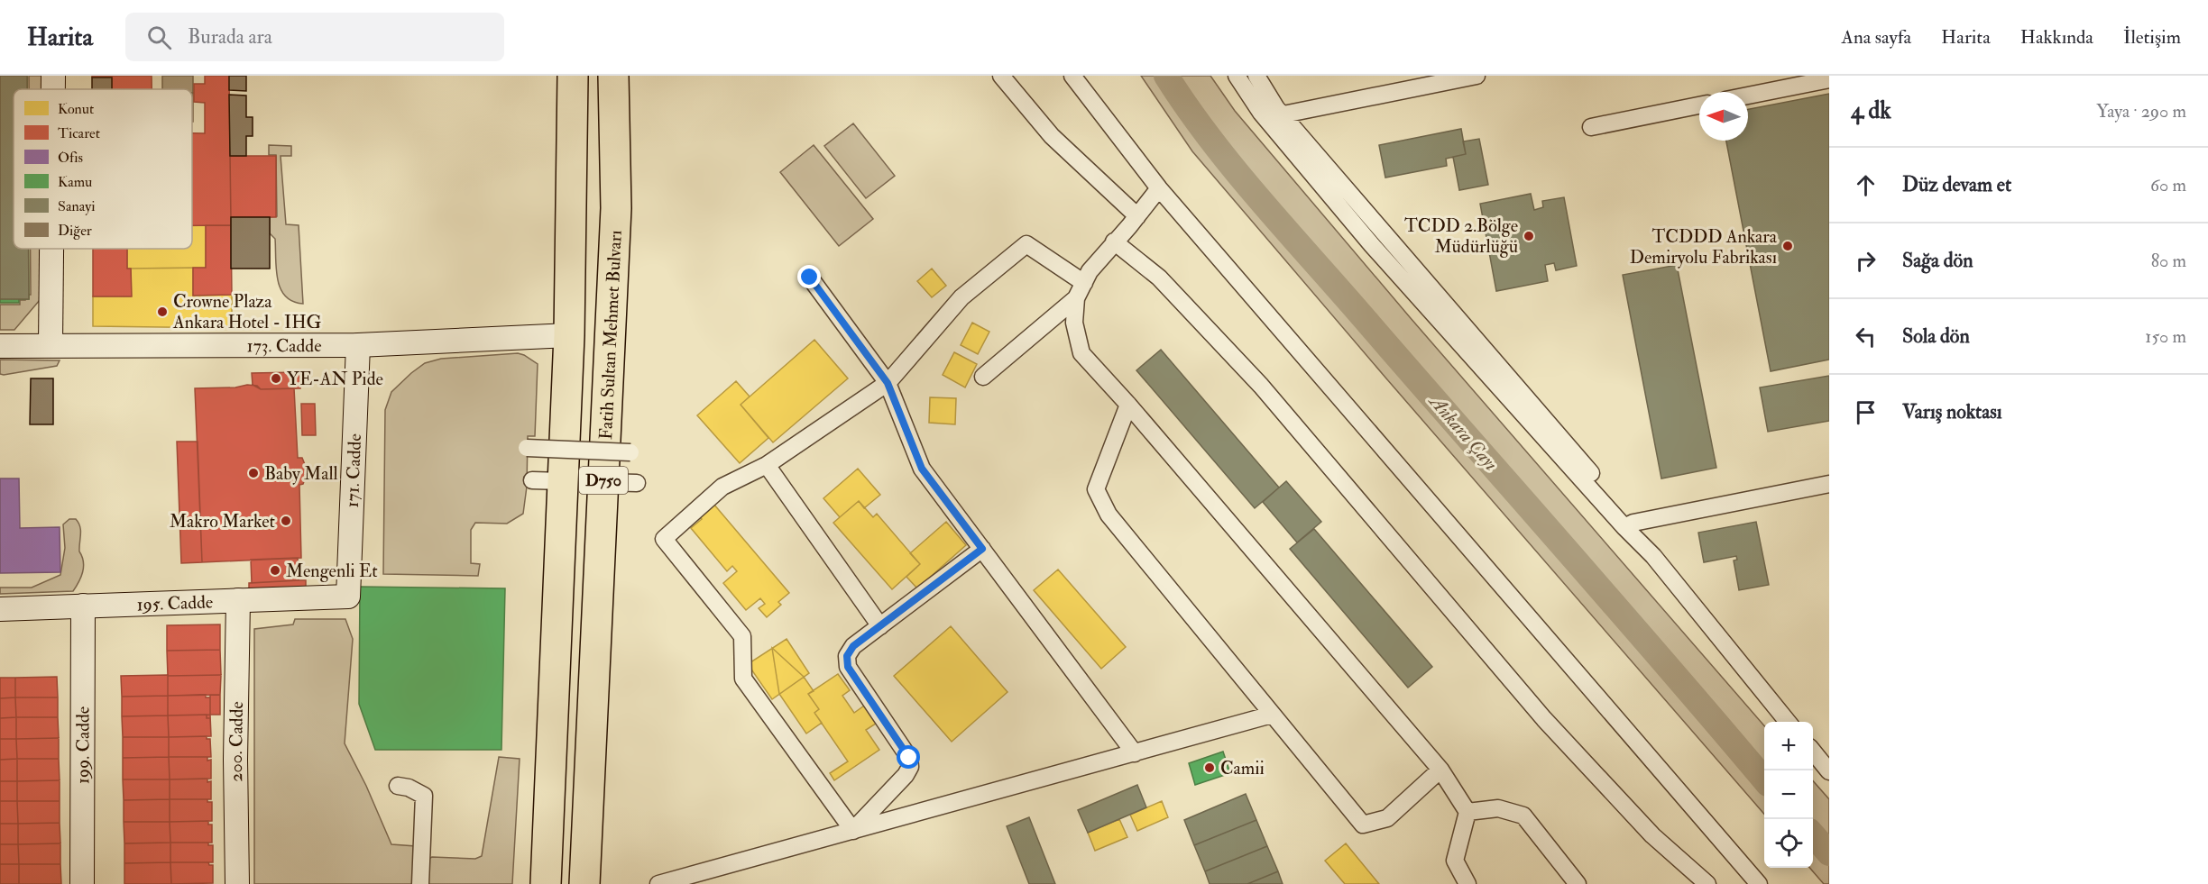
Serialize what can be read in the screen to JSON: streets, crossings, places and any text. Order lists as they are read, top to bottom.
{
  "streets": {
    "highway": ["Fatih Sultan Mehmet Bulvarı", "D750"],
    "street": [
      "173. Cadde",
      "171. Cadde",
      "195. Cadde",
      "200. Cadde",
      "199. Cadde"
    ]
  },
  "crossings": [
    ["173. Cadde", "171. Cadde"],
    ["173. Cadde", "D750"],
    ["171. Cadde", "195. Cadde"],
    ["195. Cadde", "200. Cadde"],
    ["195. Cadde", "199. Cadde"]
  ],
  "water": ["Ankara Çayı"],
  "places": [
    "TCDD 2.Bölge Müdürlüğü",
    "TCDDD Ankara Demiryolu Fabrikası",
    "Crowne Plaza Ankara Hotel - IHG",
    "YE-AN Pide",
    "Baby Mall",
    "Makro Market",
    "Mengenli Et",
    "Camii"
  ],
  "legend": [
    "Konut",
    "Ticaret",
    "Ofis",
    "Kamu",
    "Sanayi",
    "Diğer"
  ],
  "north": "left",
  "page": {
    "header": "Harita",
    "search": "Burada ara",
    "nav": [
      "Ana sayfa",
      "Harita",
      "Hakkında",
      "İletişim"
    ],
    "heading": ["4 dk", "Yaya · 290 m"],
    "list": [
      ["Düz devam et", "60 m"],
      ["Sağa dön", "80 m"],
      ["Sola dön", "150 m"],
      "Varış noktası"
    ],
    "map_buttons": ["+", "−"]
  }
}
